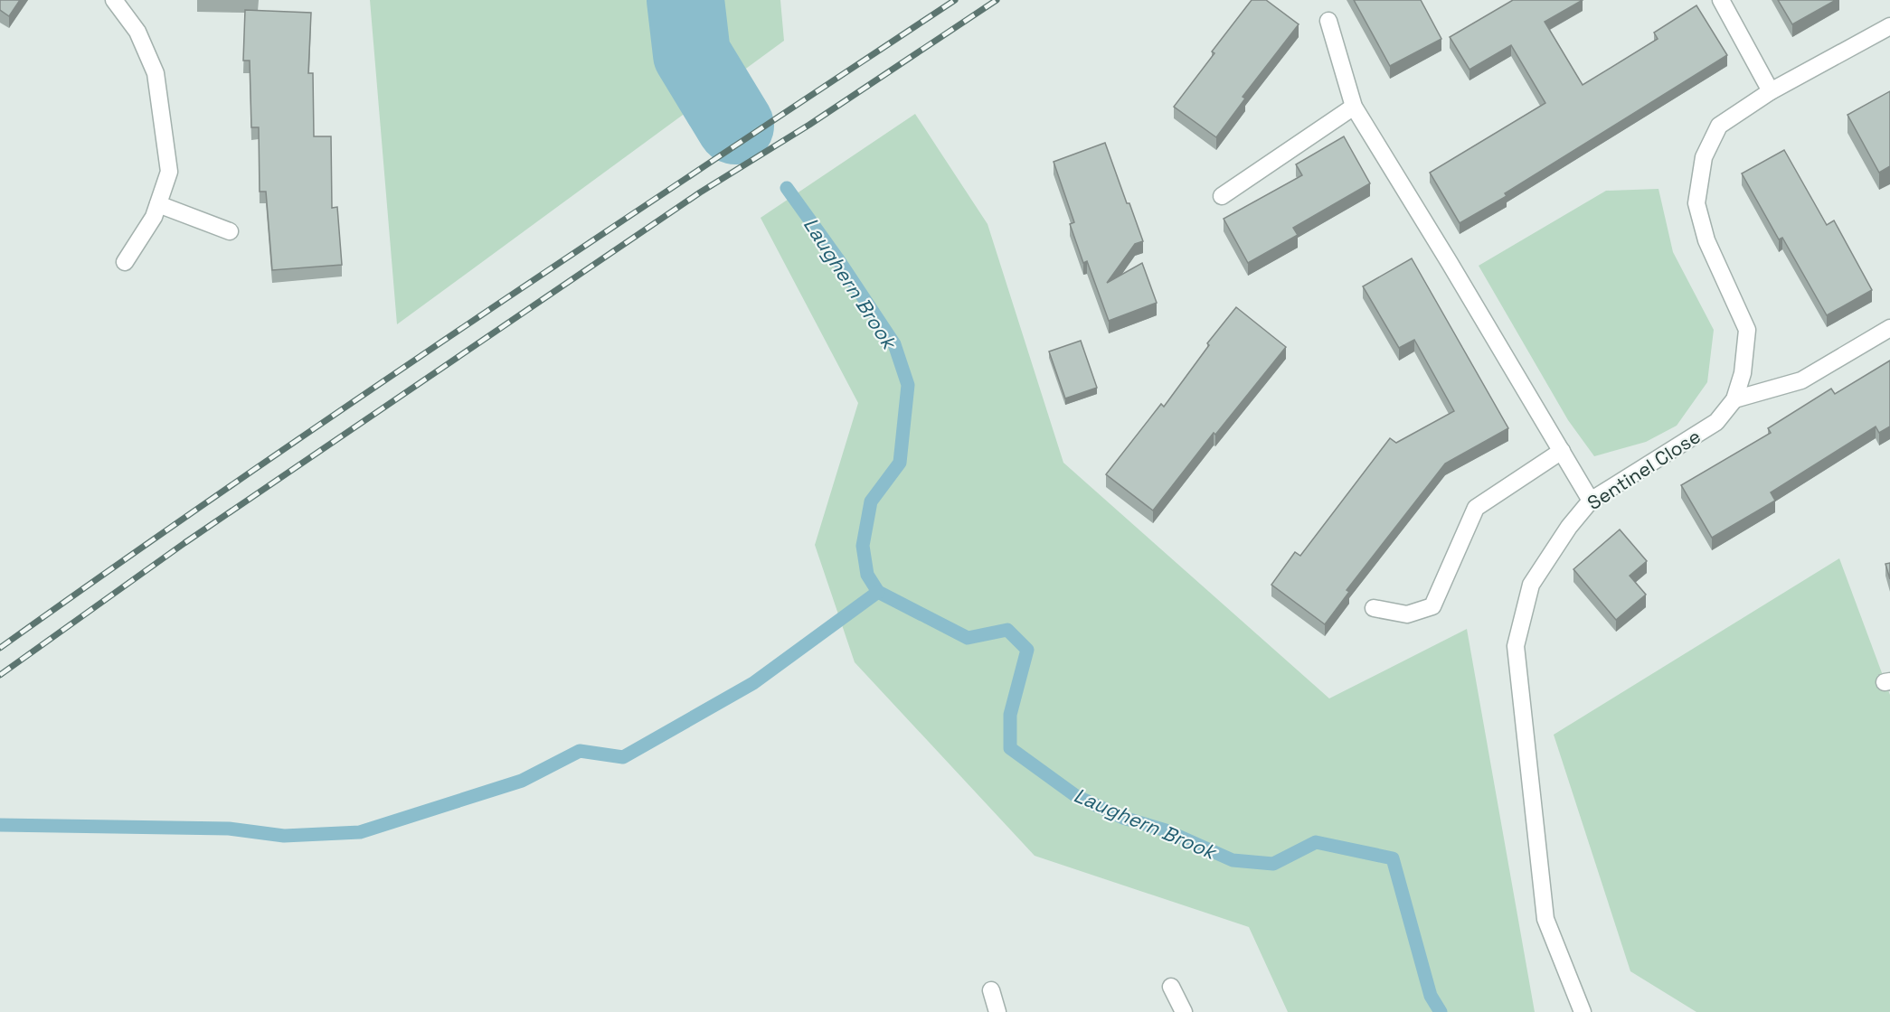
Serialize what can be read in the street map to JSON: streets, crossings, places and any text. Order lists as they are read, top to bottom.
{
  "streets": {
    "street": ["Sentinel Close"]
  },
  "water": ["Laughern Brook"]
}
